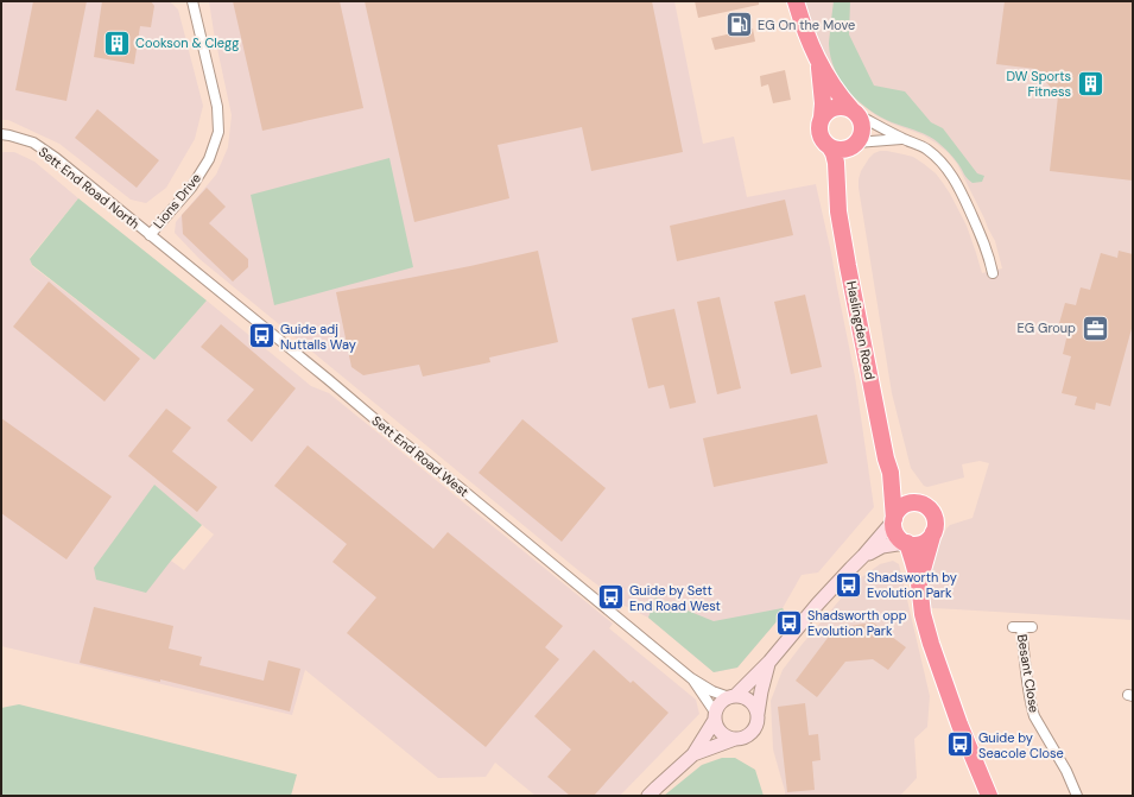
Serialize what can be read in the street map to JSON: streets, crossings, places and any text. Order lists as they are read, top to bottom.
{
  "streets": {
    "highway": ["Haslingden Road"],
    "street": [
      "Sett End Road North",
      "Lions Drive",
      "Sett End Road West",
      "Besant Close"
    ]
  },
  "crossings": [
    ["Sett End Road North", "Lions Drive"],
    ["Sett End Road North", "Sett End Road West"],
    ["Lions Drive", "Sett End Road West"]
  ],
  "places": {
    "fuel station": ["EG On the Move"],
    "building": ["Cookson & Clegg", "DW Sports Fitness"],
    "office": ["EG Group"],
    "bus stop": [
      "Guide adj Nuttalls Way",
      "Shadsworth by Evolution Park",
      "Guide by Sett End Road West",
      "Shadsworth opp Evolution Park",
      "Guide by Seacole Close"
    ]
  }
}
